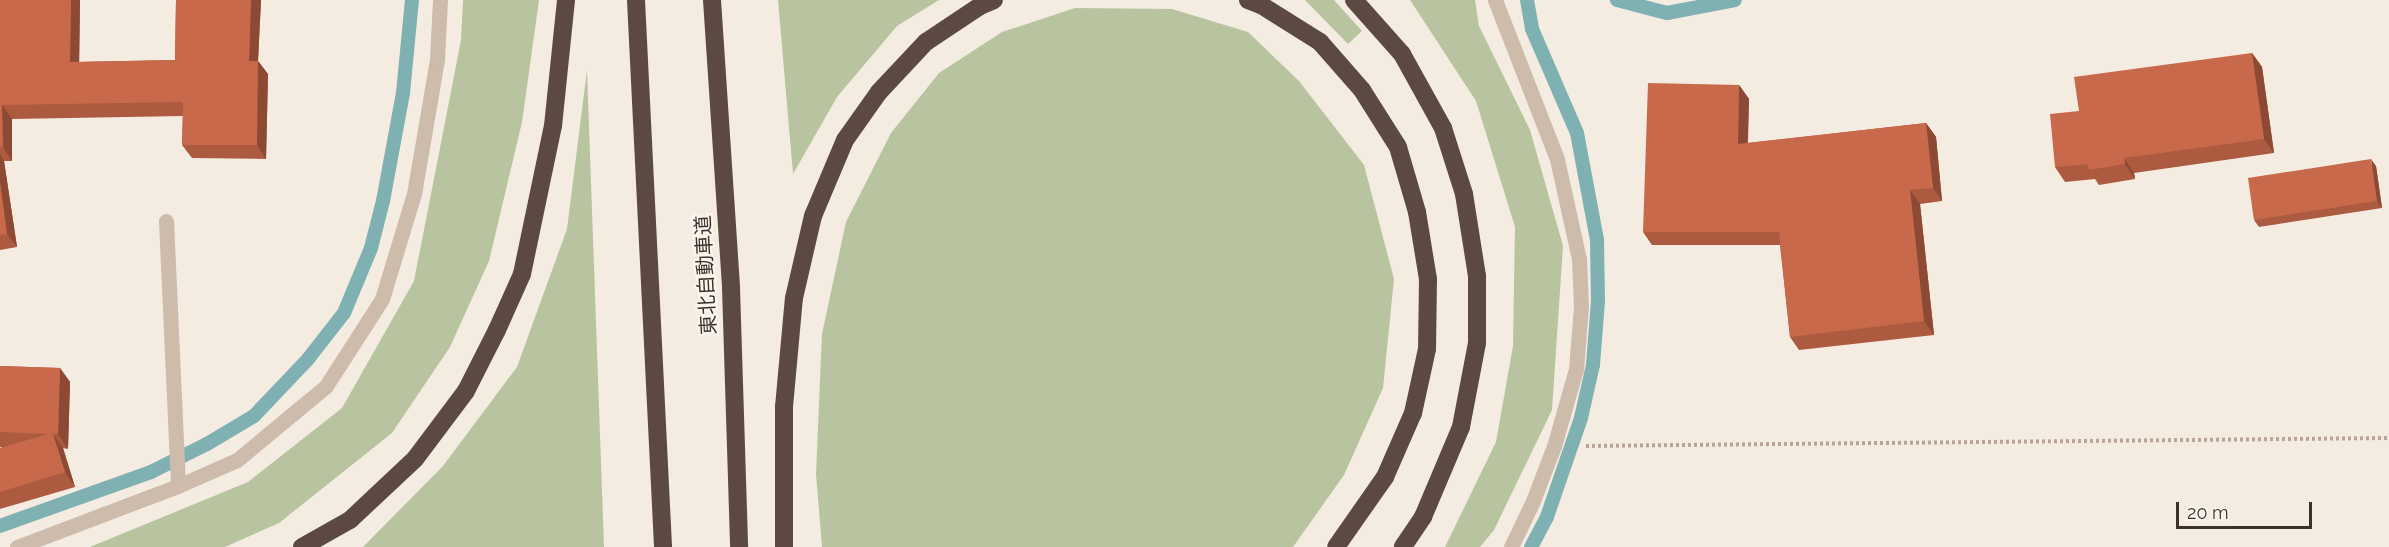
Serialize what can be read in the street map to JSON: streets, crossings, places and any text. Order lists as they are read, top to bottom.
{
  "streets": {
    "highway": ["東北自動車道"]
  },
  "scale_bar": "20 m"
}
